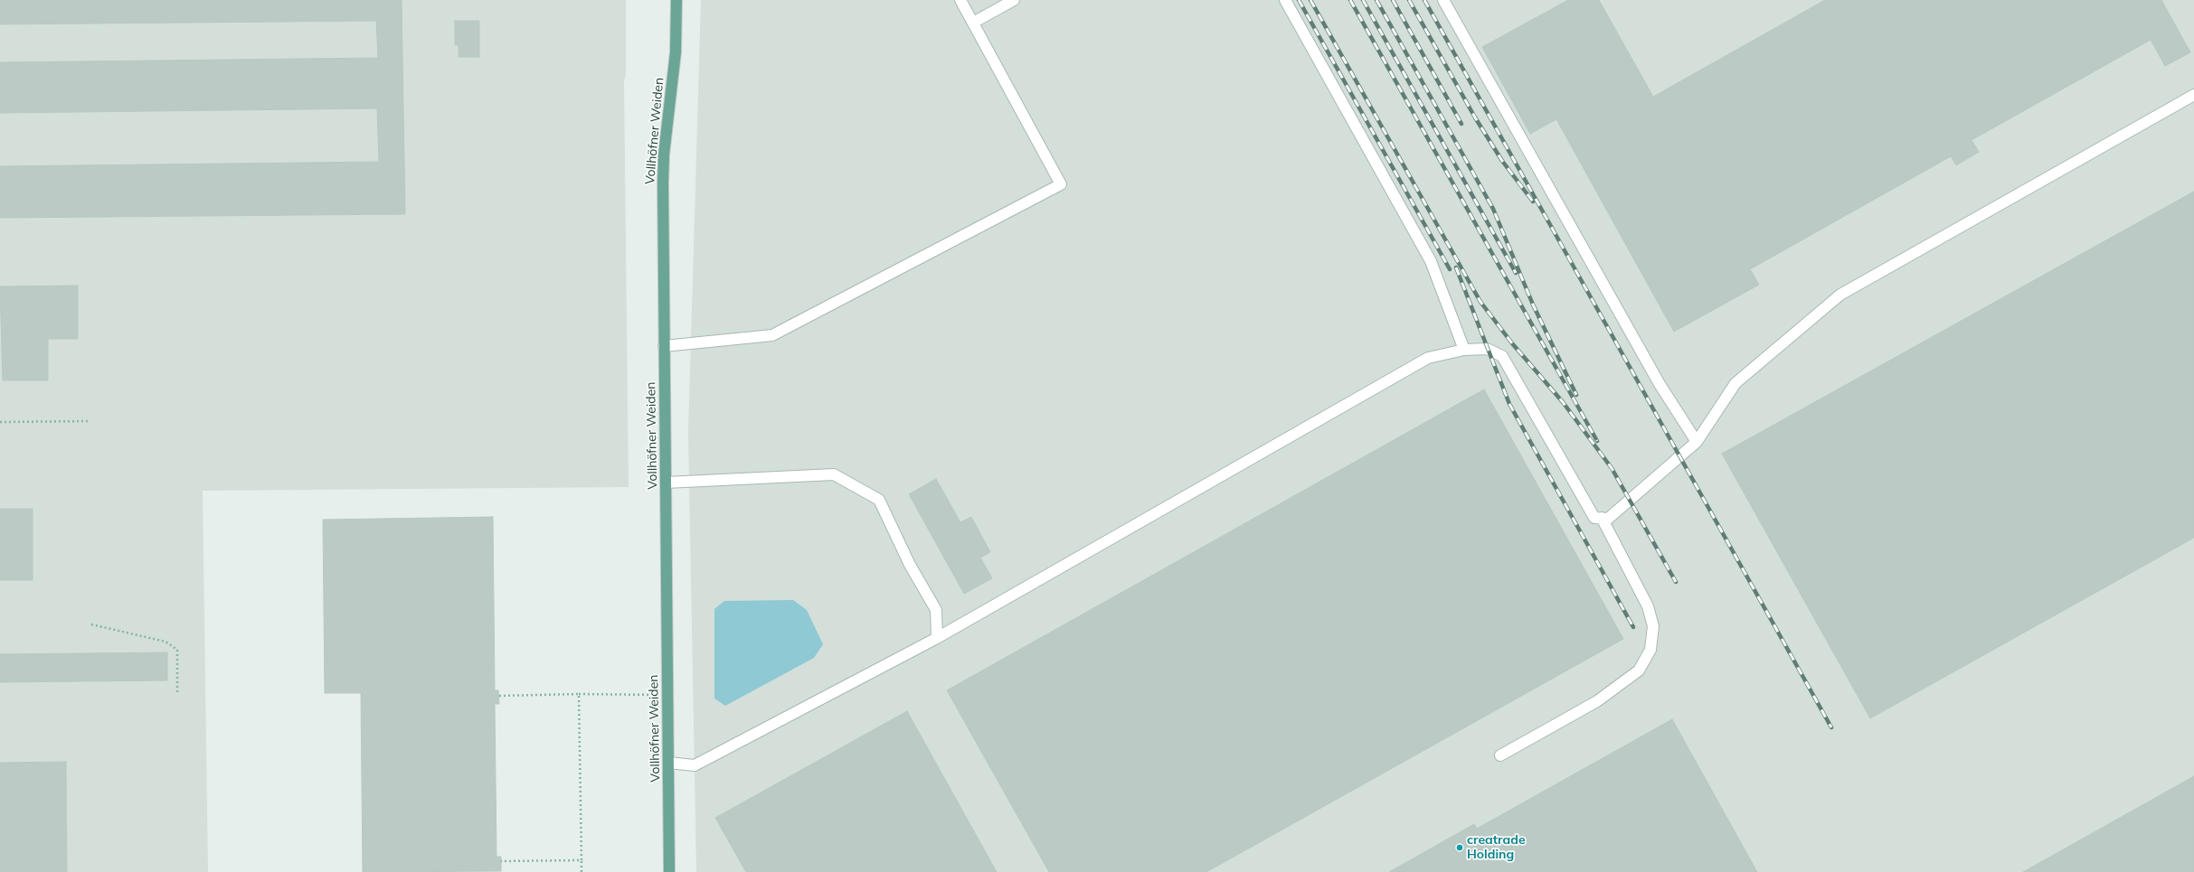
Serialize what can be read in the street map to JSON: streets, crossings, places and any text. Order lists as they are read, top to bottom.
{
  "streets": {
    "main road": ["Vollhöfner Weiden"]
  },
  "places": ["creatrade Holding"]
}
